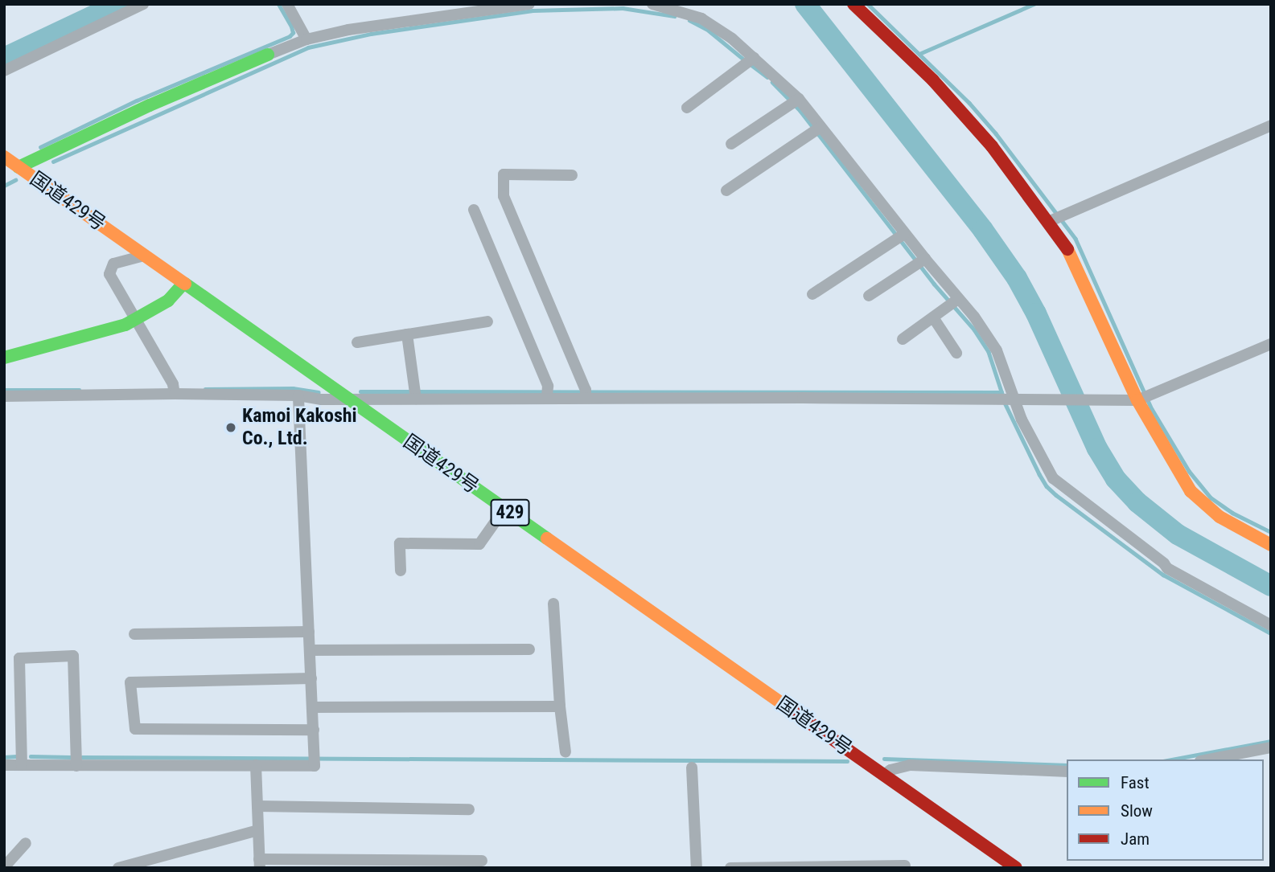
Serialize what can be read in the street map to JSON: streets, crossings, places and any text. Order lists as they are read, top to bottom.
{
  "streets": {
    "main road": ["国道429号", "429"]
  },
  "places": ["Kamoi Kakoshi Co., Ltd."],
  "legend": ["Fast", "Slow", "Jam"]
}
